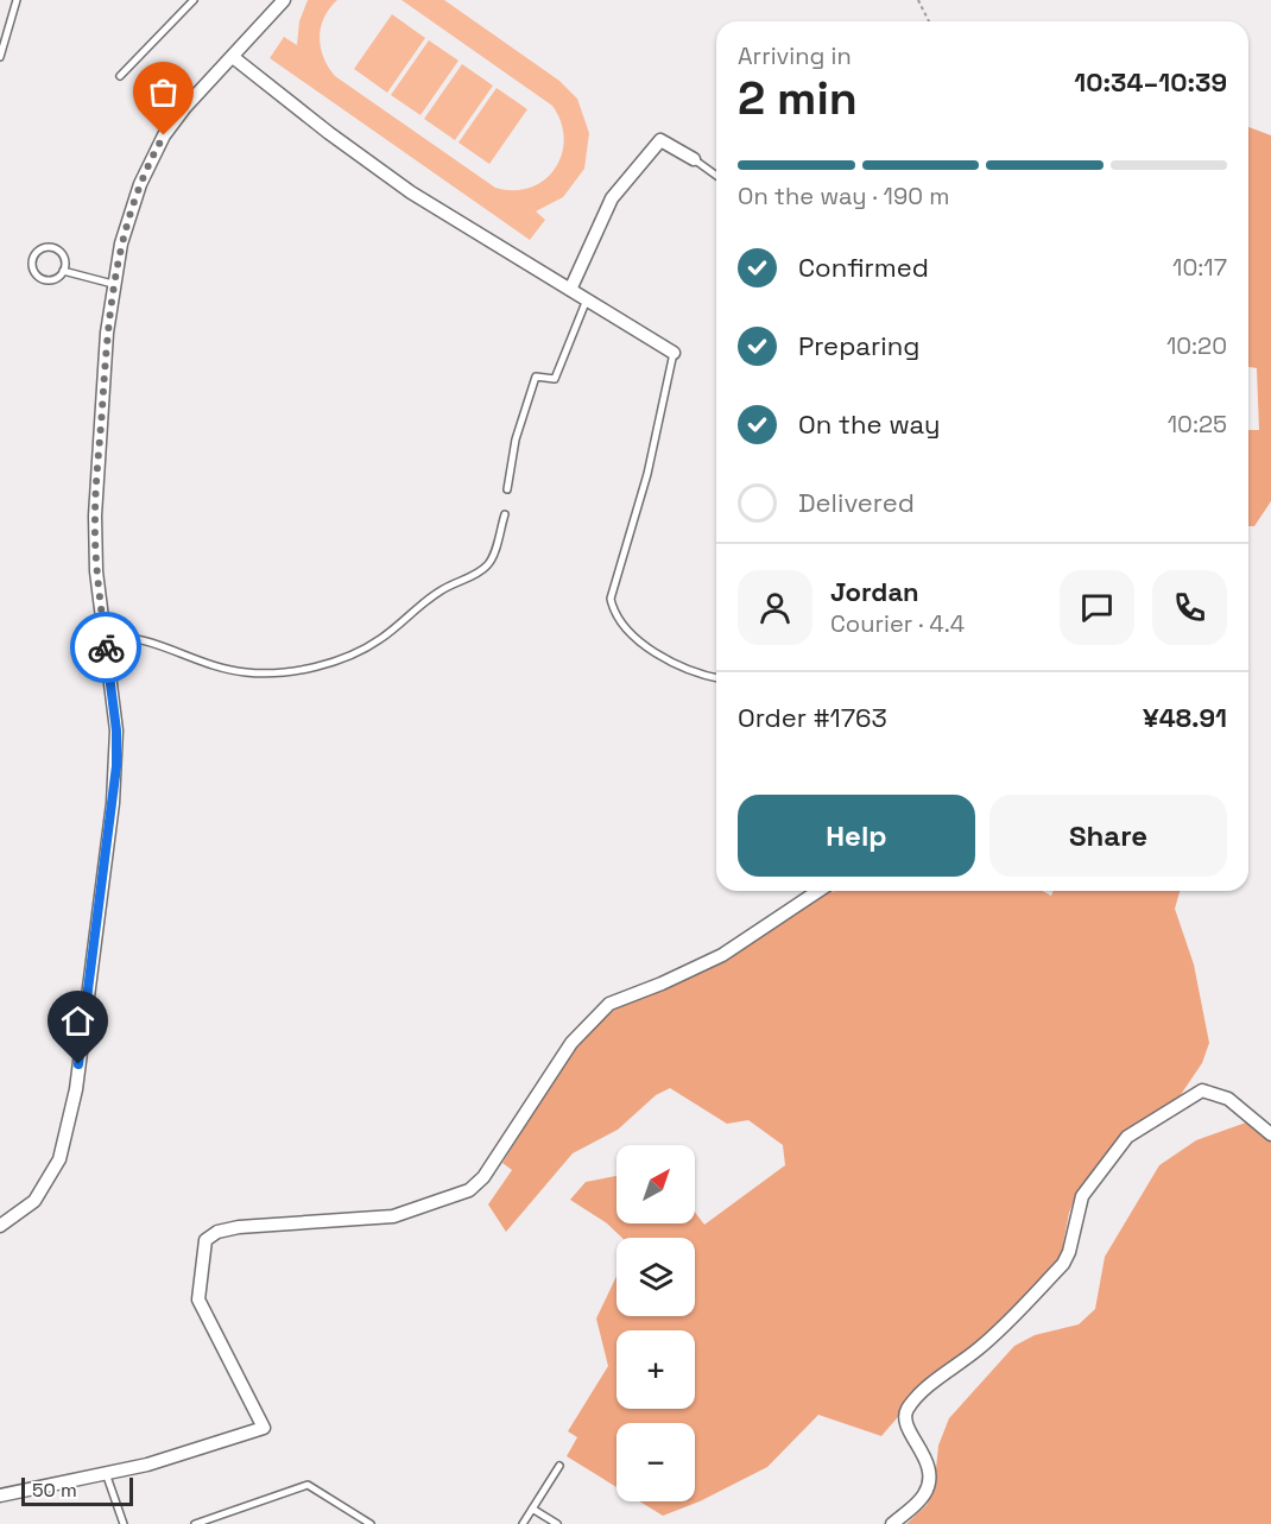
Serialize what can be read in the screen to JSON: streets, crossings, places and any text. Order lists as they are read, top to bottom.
{
  "scale_bar": "50 m",
  "north": "top right",
  "page": {
    "heading": ["2 min", "Arriving in", "10:34–10:39"],
    "panel": [
      "Jordan",
      "Courier · 4.4",
      "Order #1763",
      "¥48.91"
    ],
    "bar": "On the way · 190 m",
    "list": [
      ["Confirmed", "10:17"],
      ["Preparing", "10:20"],
      ["On the way", "10:25"],
      "Delivered"
    ],
    "buttons": ["Help", "Share"],
    "map_buttons": ["+", "−"],
    "scale": "50 m"
  }
}
